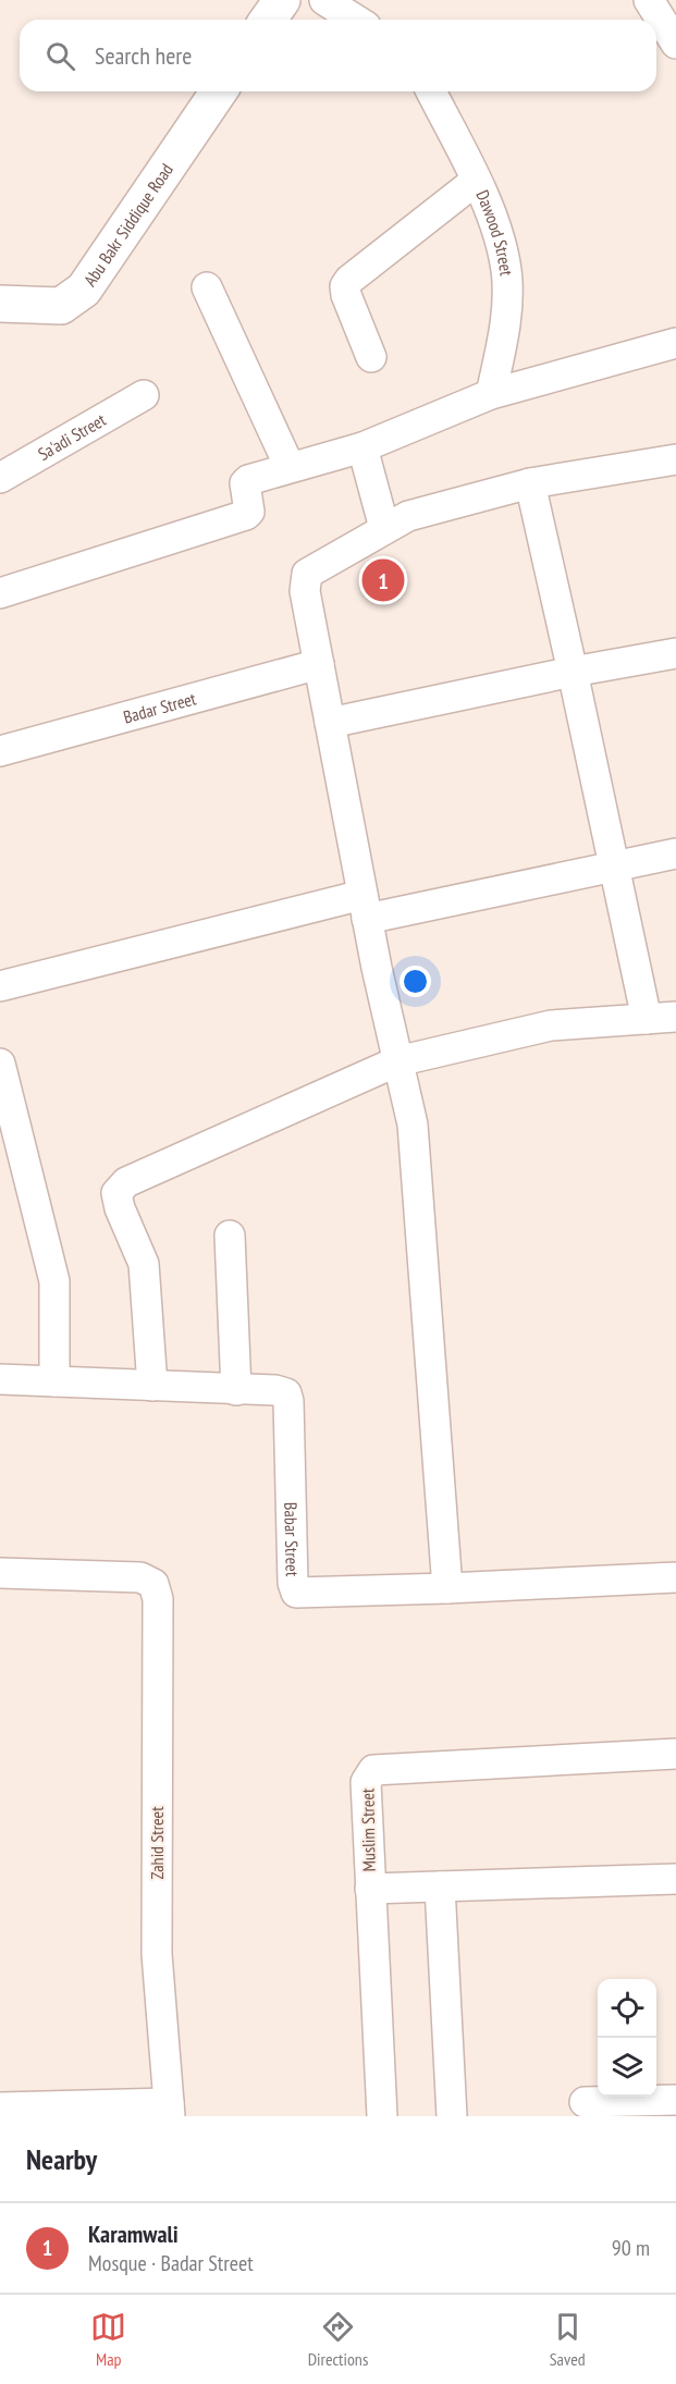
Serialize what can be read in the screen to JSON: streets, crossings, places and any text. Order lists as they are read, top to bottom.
{
  "streets": {
    "street": [
      "Abu Bakr Siddique Road",
      "Dawood Street",
      "Sa'adi Street",
      "Badar Street",
      "Babar Street",
      "Muslim Street",
      "Zahid Street"
    ]
  },
  "page": {
    "search": "Search here",
    "pins": "1",
    "heading": "Nearby",
    "list": [
      {
        "mark": "1",
        "name": "Karamwali",
        "note": "Mosque · Badar Street",
        "value": "90 m"
      }
    ],
    "nav": ["Map", "Directions", "Saved"]
  }
}
